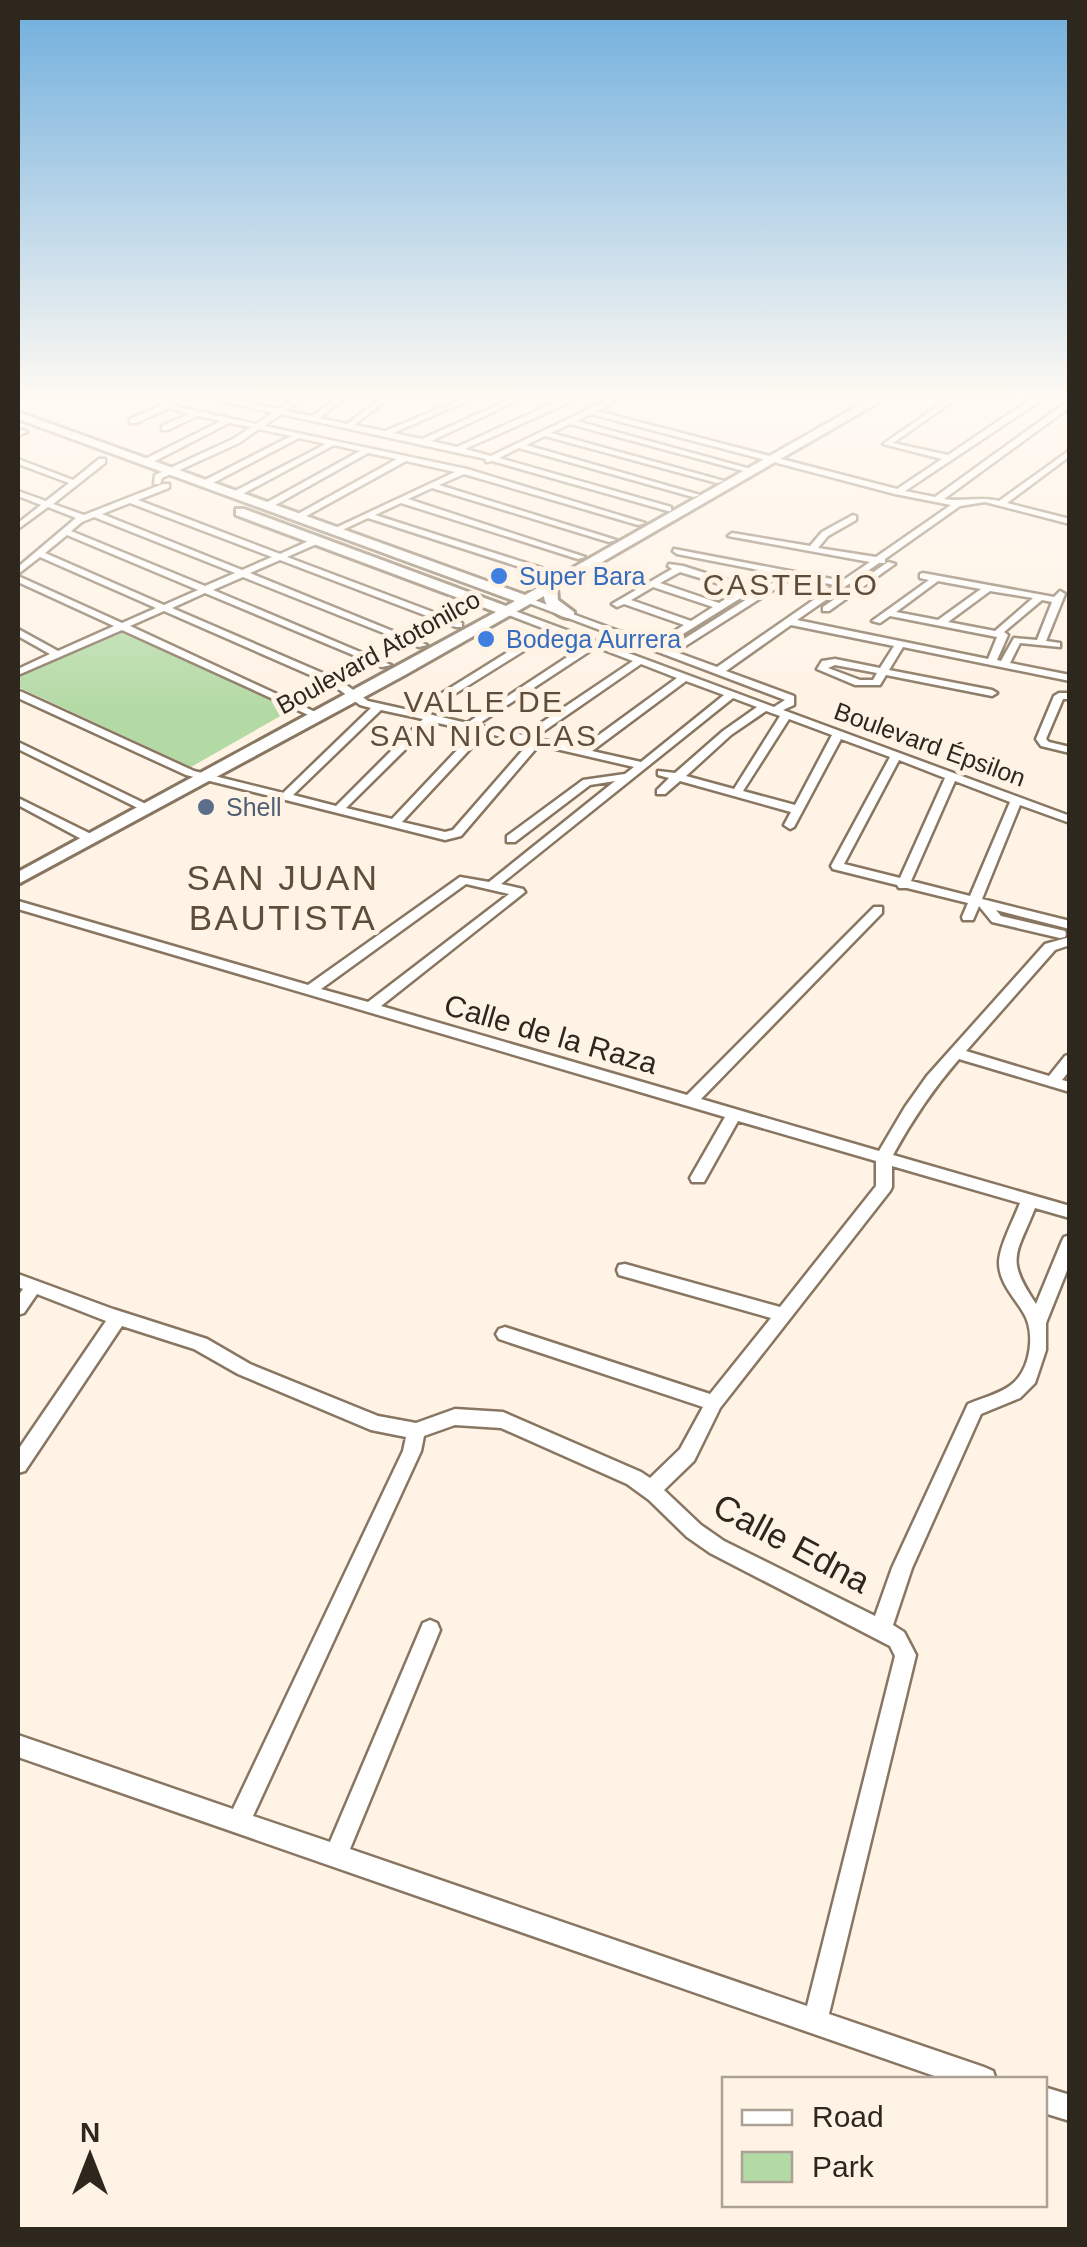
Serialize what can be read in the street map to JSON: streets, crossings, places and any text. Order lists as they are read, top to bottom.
{
  "streets": {
    "street": [
      "Boulevard Atotonilco",
      "Boulevard Épsilon",
      "Calle de la Raza",
      "Calle Edna"
    ]
  },
  "crossings": [
    ["Boulevard Atotonilco", "Boulevard Épsilon"]
  ],
  "districts": ["CASTELLO", "VALLE DE SAN NICOLAS", "SAN JUAN BAUTISTA"],
  "places": ["Super Bara", "Bodega Aurrera", "Shell"],
  "legend": ["Road", "Park"],
  "north": "top"
}
